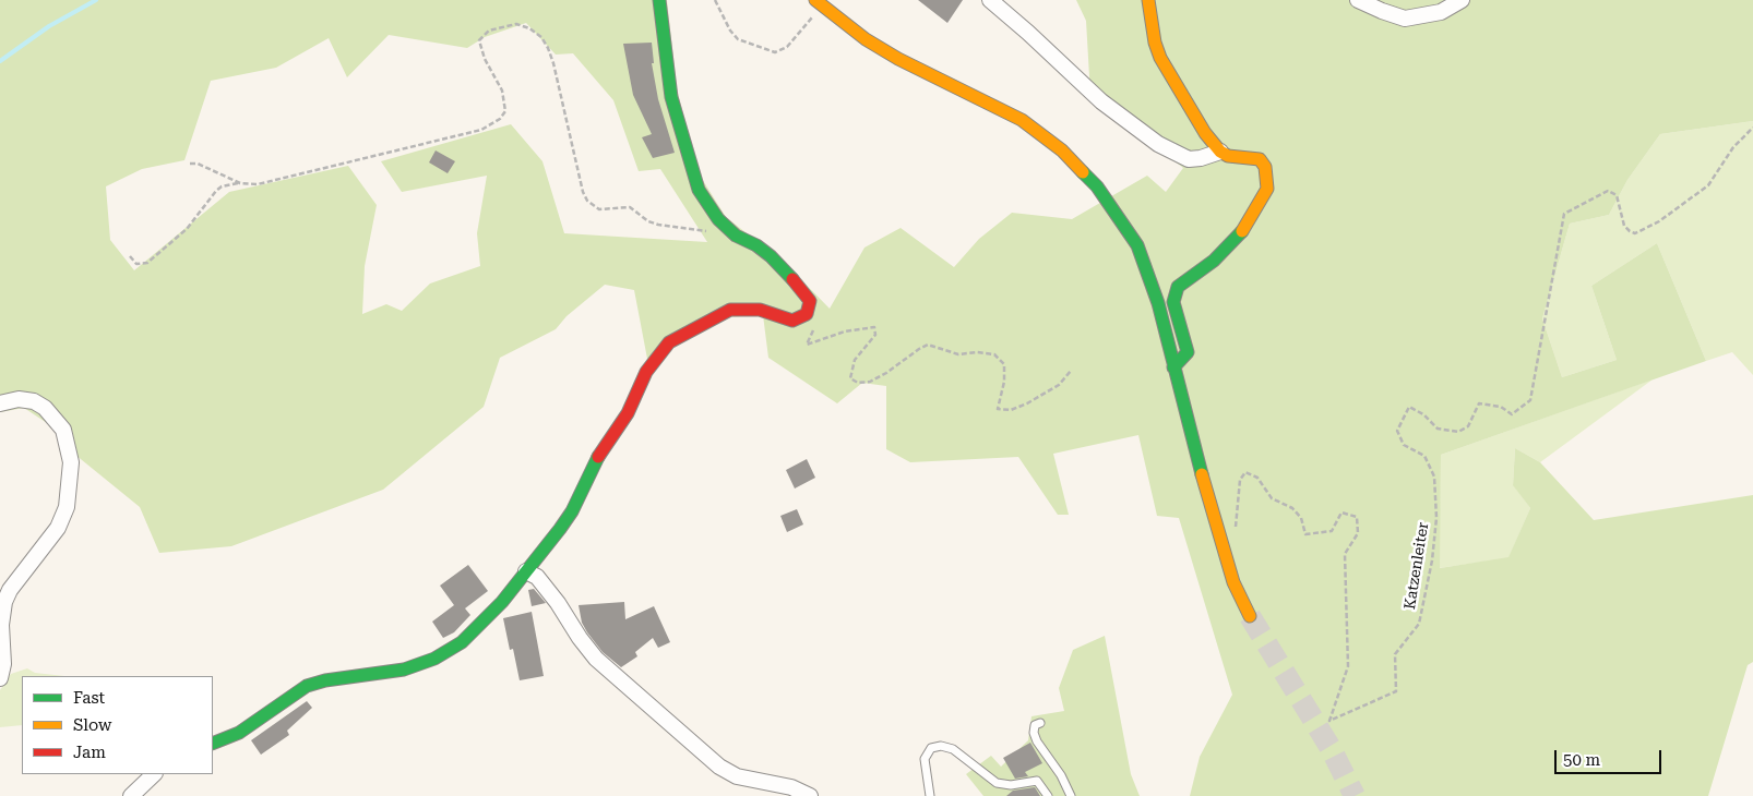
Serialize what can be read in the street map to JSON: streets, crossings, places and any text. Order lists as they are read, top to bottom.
{
  "streets": {
    "path": ["Katzenleiter"]
  },
  "legend": ["Fast", "Slow", "Jam"],
  "scale_bar": "50 m"
}
